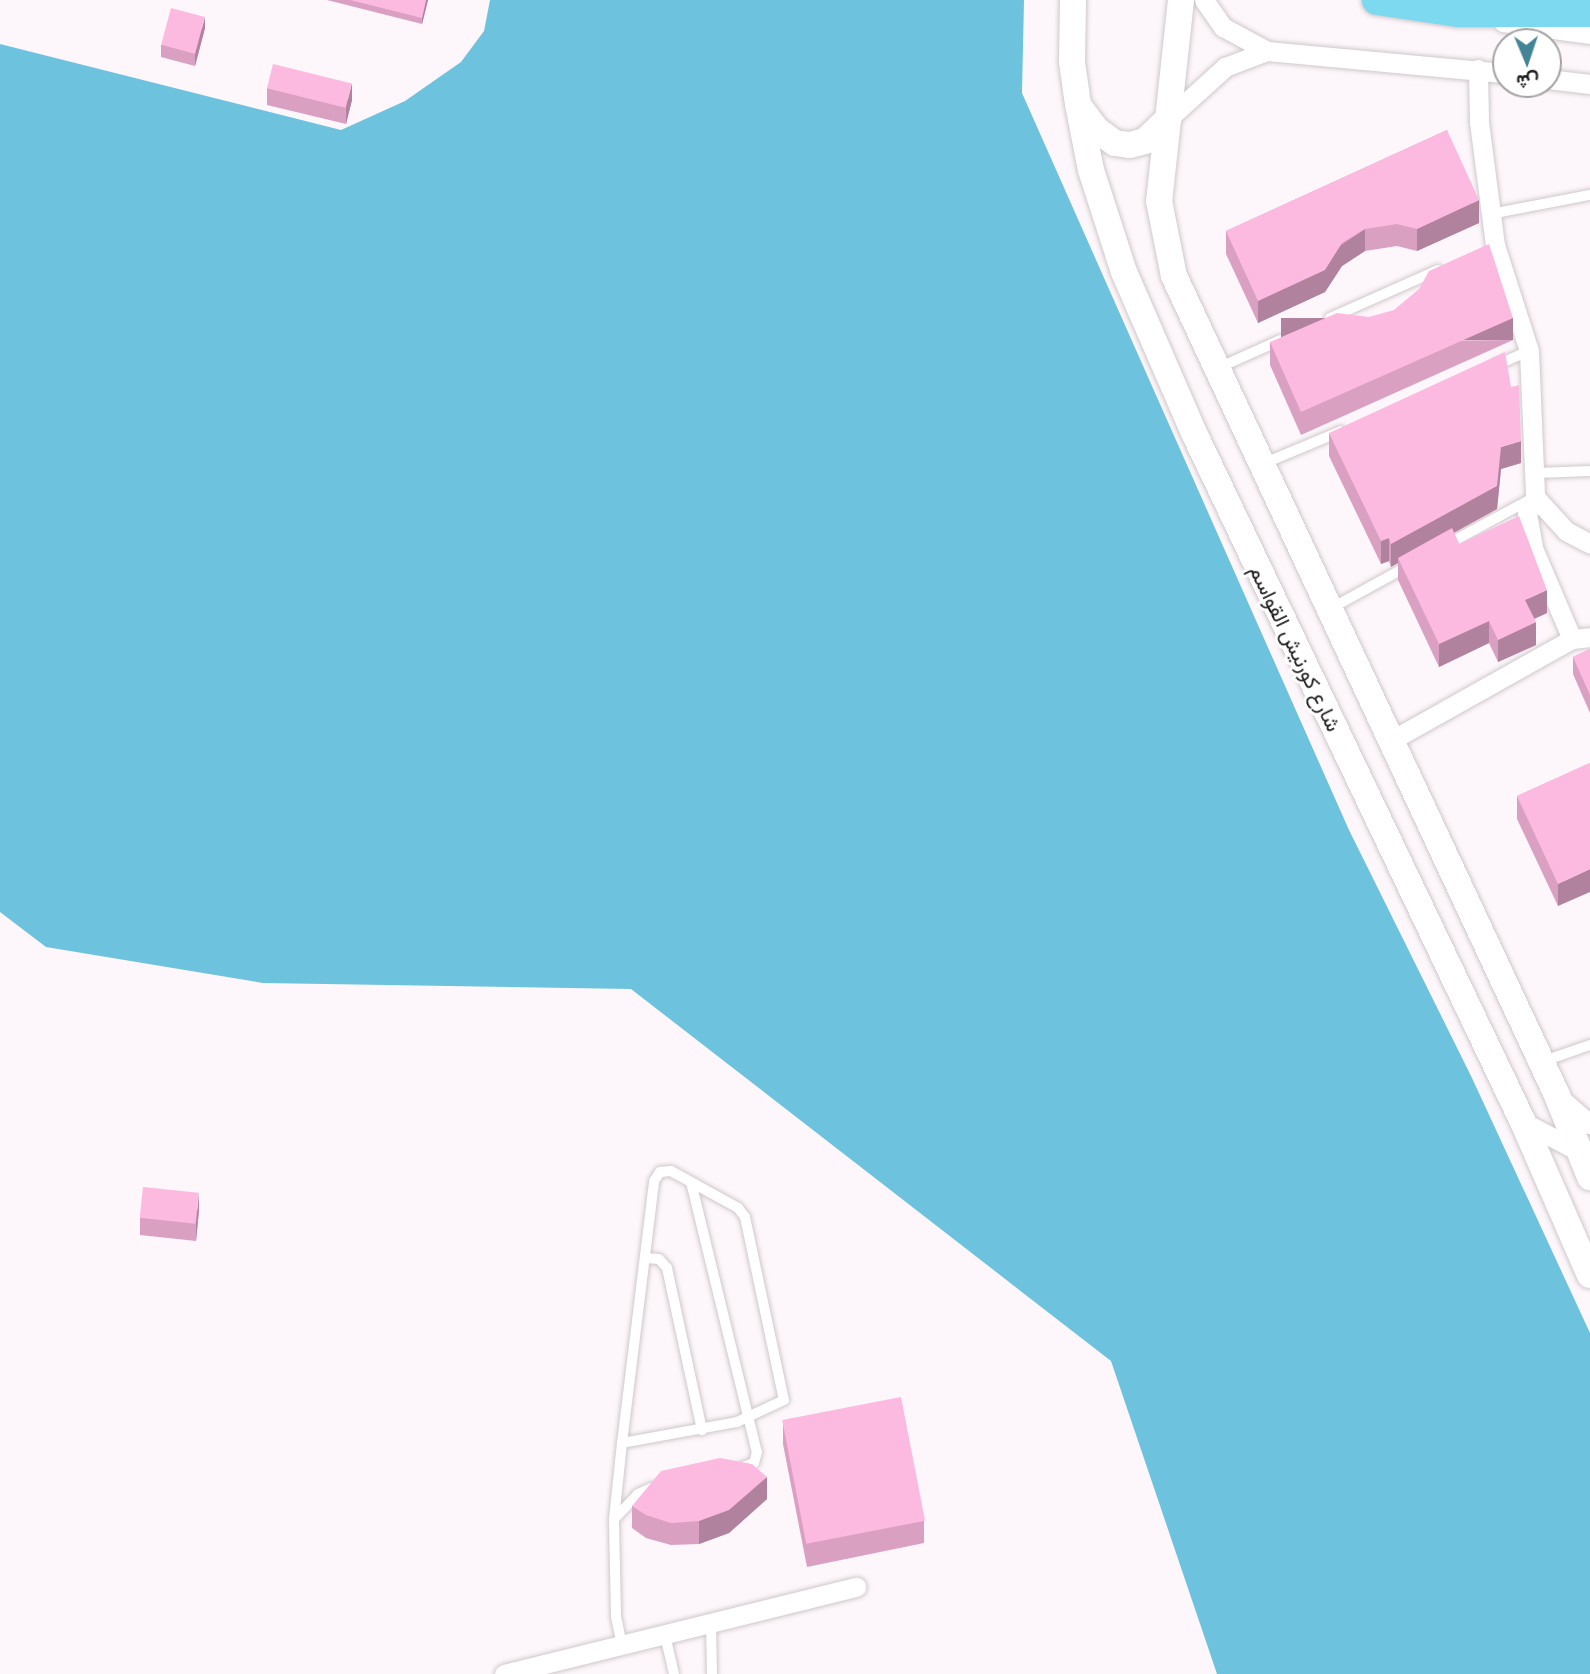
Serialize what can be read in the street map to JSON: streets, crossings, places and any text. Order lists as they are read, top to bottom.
{
  "streets": {
    "main road": ["شارع كورنيش القواسم"]
  },
  "north": "bottom"
}
